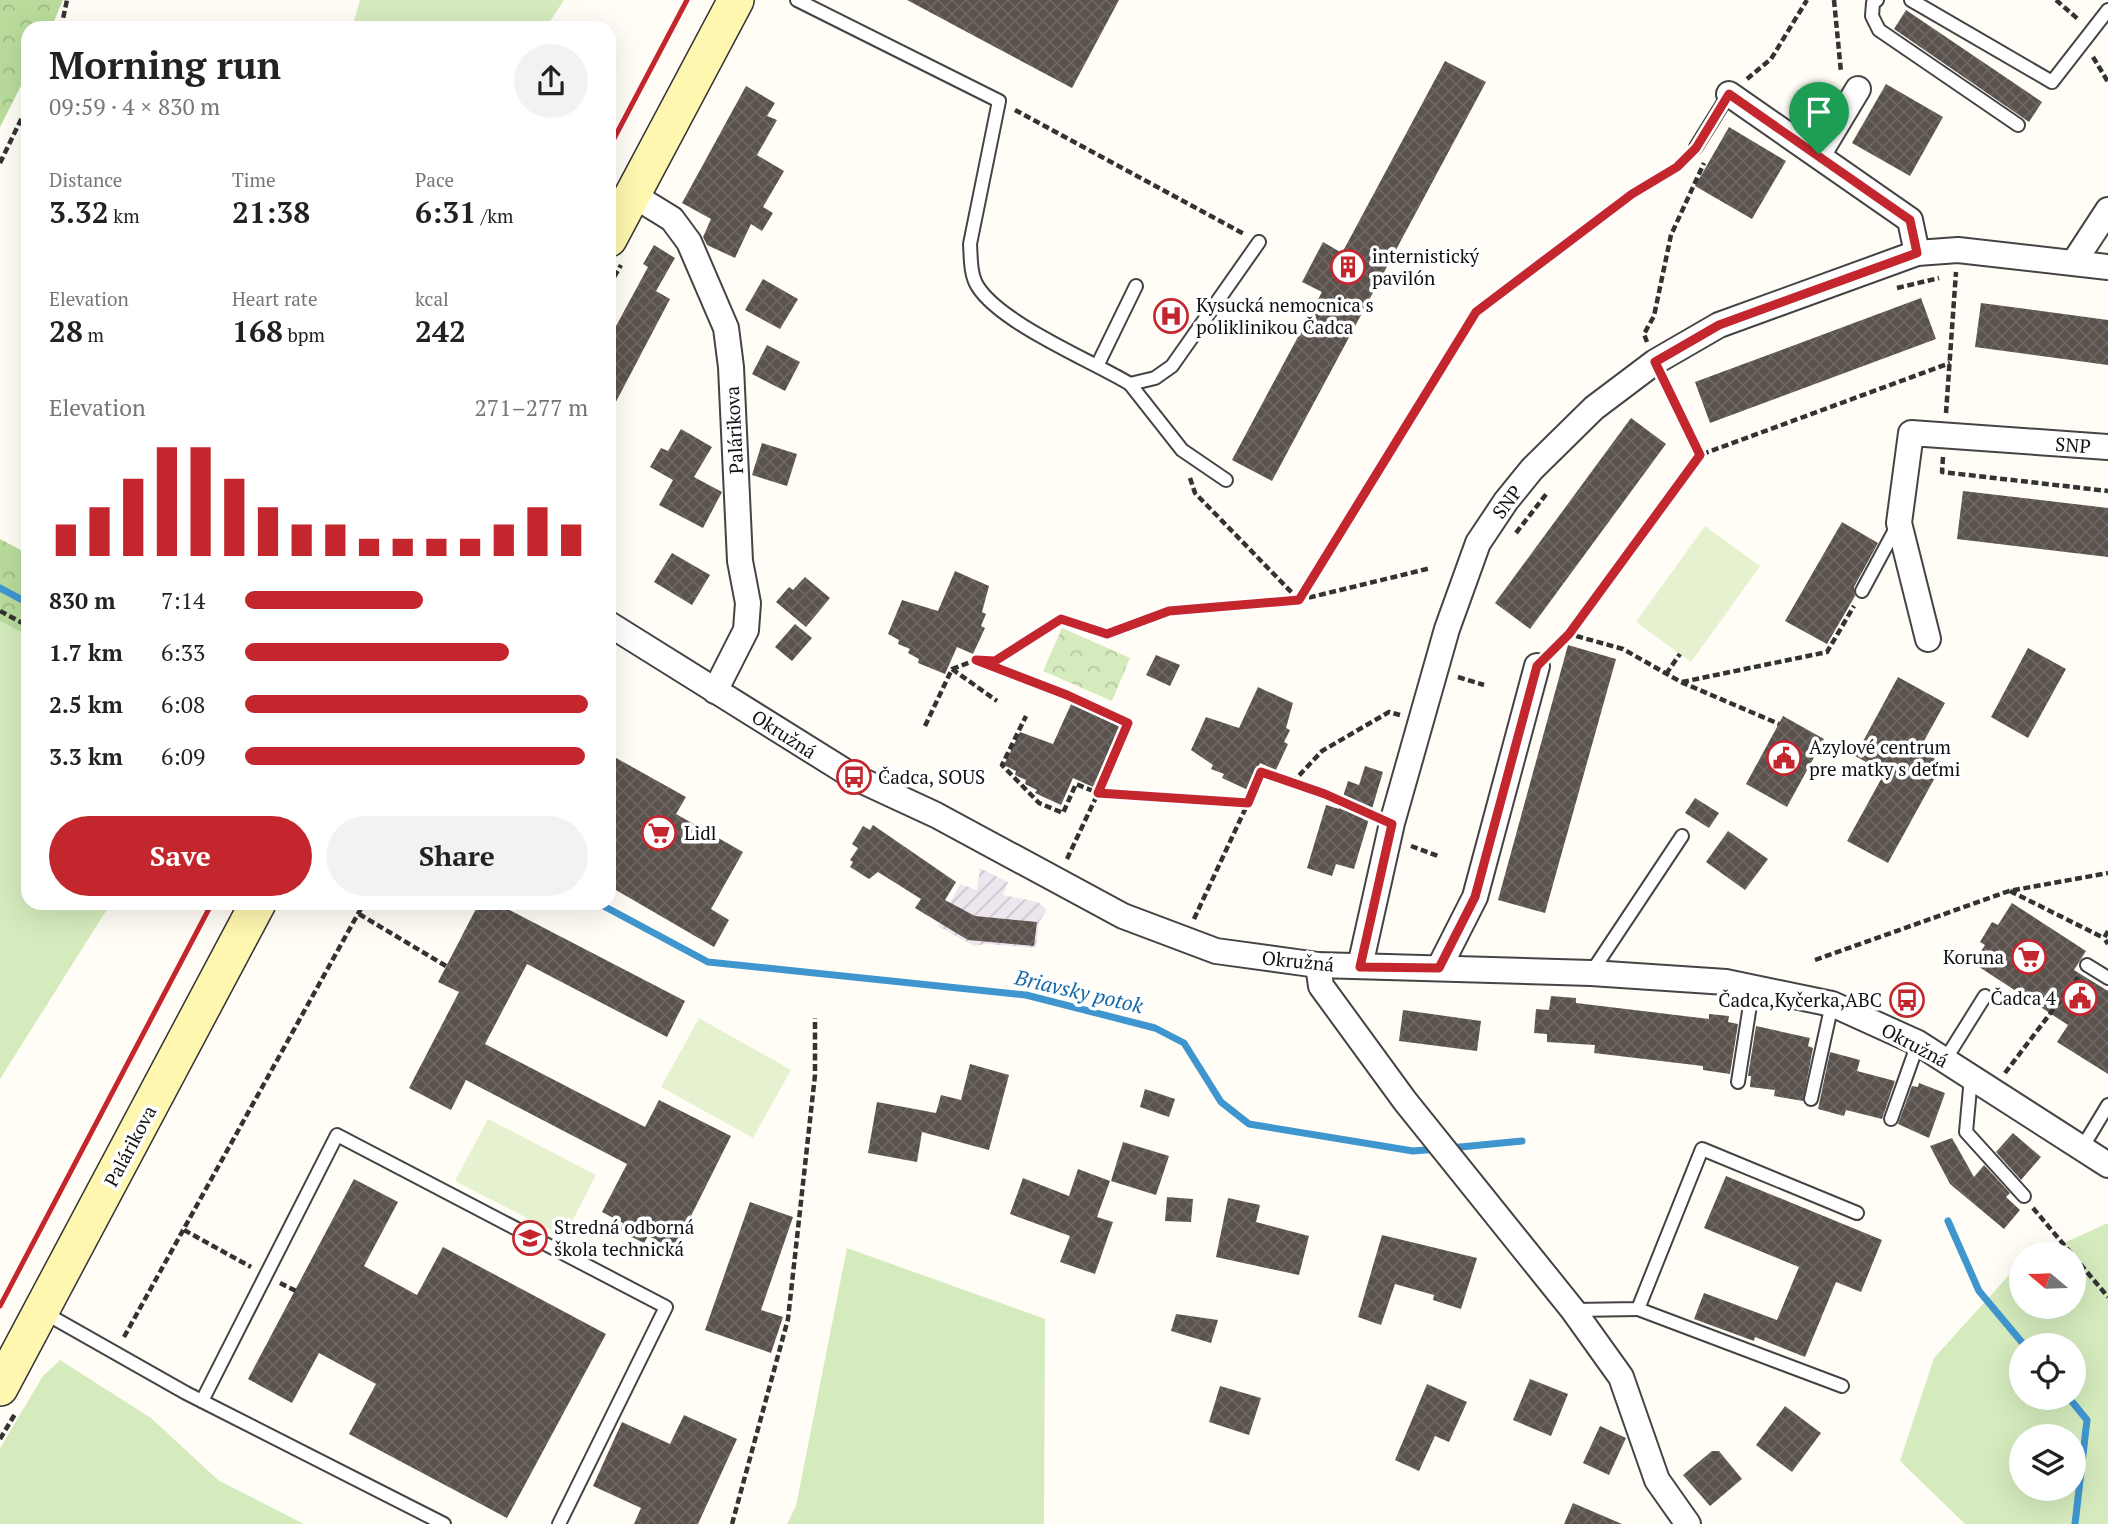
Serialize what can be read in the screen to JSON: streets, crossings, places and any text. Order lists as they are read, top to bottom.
{
  "streets": {
    "main road": ["Palárikova"],
    "street": ["SNP", "Okružná"]
  },
  "crossings": [
    ["Palárikova", "Okružná"],
    ["SNP", "Okružná"]
  ],
  "water": ["Briavsky potok"],
  "places": {
    "building": ["internistický pavilón"],
    "hospital": ["Kysucká nemocnica s poliklinikou Čadca"],
    "public building": ["Azylové centrum pre matky s deťmi", "Čadca 4"],
    "bus stop": ["Čadca, SOUS", "Čadca,Kyčerka,ABC"],
    "supermarket": ["Lidl", "Koruna"],
    "school or university": ["Stredná odborná škola technická"]
  },
  "north": "left",
  "page": {
    "heading": ["Morning run", "09:59 · 4 × 830 m"],
    "stats": [
      ["Distance", "3.32 km"],
      ["Time", "21:38"],
      ["Pace", "6:31 /km"],
      ["Elevation", "28 m"],
      ["Heart rate", "168 bpm"],
      ["kcal", "242"]
    ],
    "chart": ["Elevation", "271–277 m"],
    "list": [
      {
        "name": "830 m",
        "note": "7:14"
      },
      {
        "name": "1.7 km",
        "note": "6:33"
      },
      {
        "name": "2.5 km",
        "note": "6:08"
      },
      {
        "name": "3.3 km",
        "note": "6:09"
      }
    ],
    "buttons": ["Save", "Share"]
  }
}
